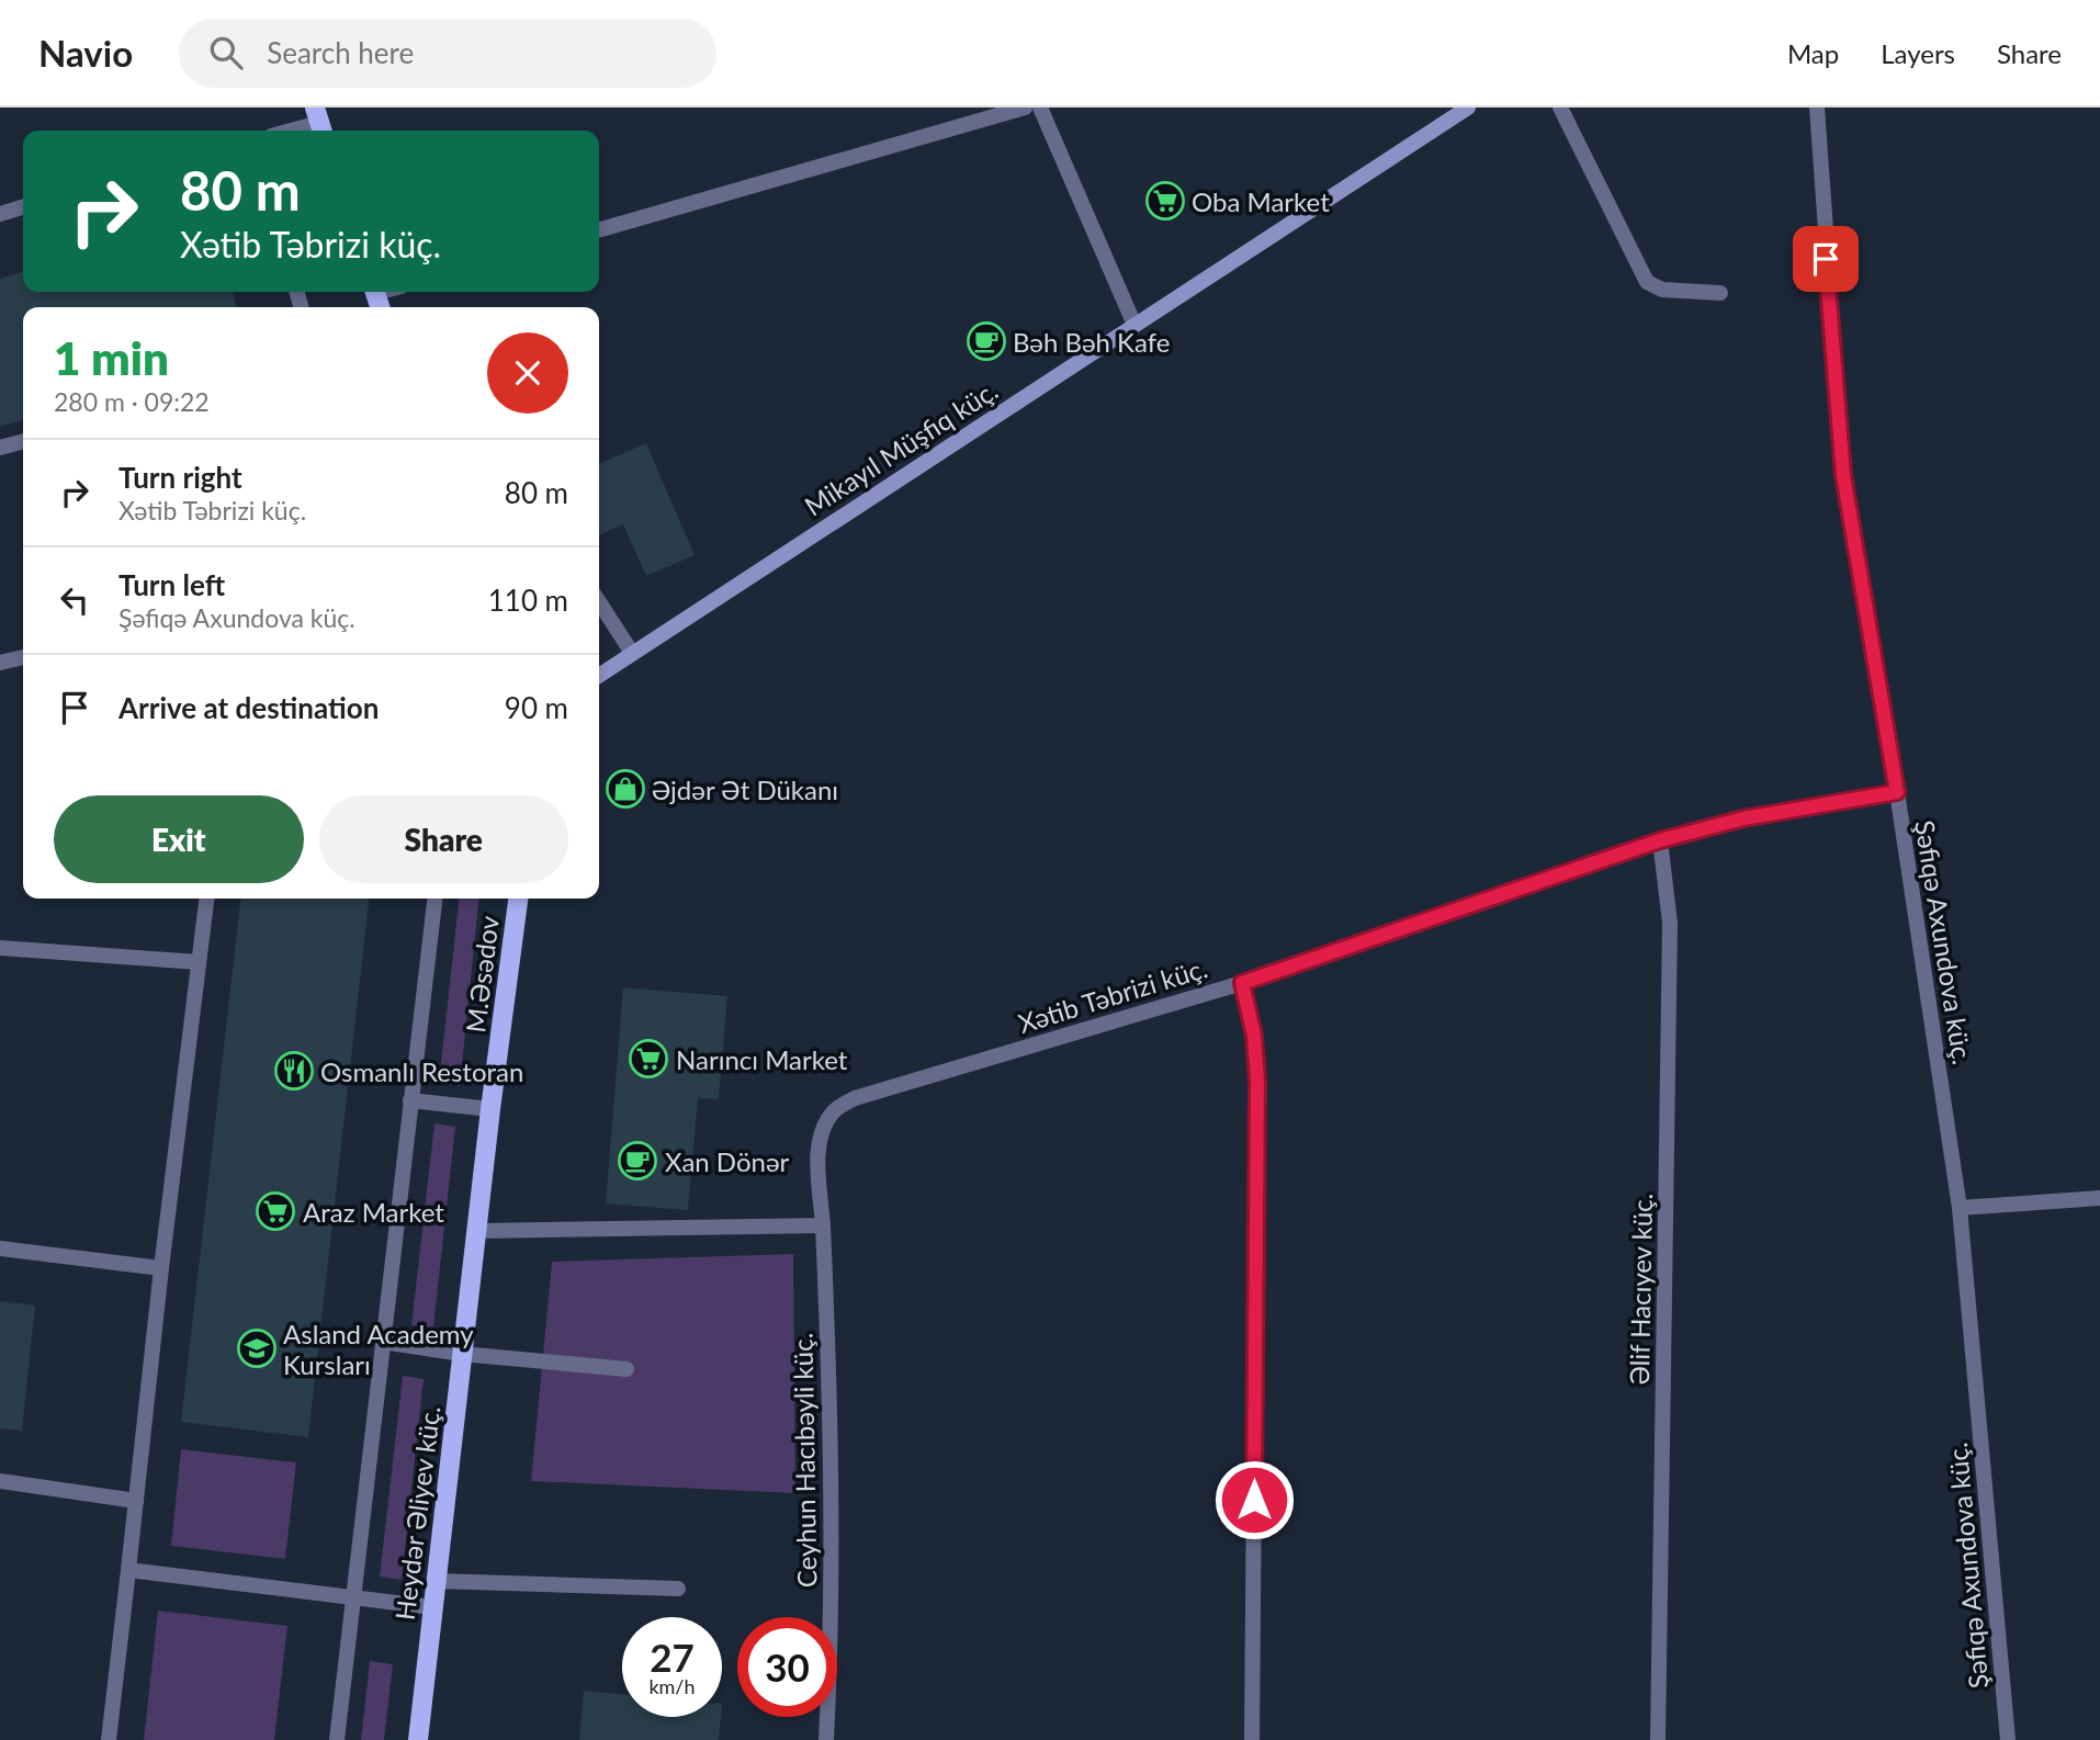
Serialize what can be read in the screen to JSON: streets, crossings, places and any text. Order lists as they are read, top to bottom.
{
  "streets": {
    "main road": ["Mikayıl Müşfiq küç.", "M.Əsədov", "Heydər Əliyev küç."],
    "street": [
      "Şəfiqə Axundova küç.",
      "Xətib Təbrizi küç.",
      "Əlif Hacıyev küç.",
      "Ceyhun Hacıbəyli küç."
    ]
  },
  "crossings": [
    ["Şəfiqə Axundova küç.", "Xətib Təbrizi küç."],
    ["M.Əsədov", "Heydər Əliyev küç."],
    ["Xətib Təbrizi küç.", "Əlif Hacıyev küç."],
    ["Xətib Təbrizi küç.", "Ceyhun Hacıbəyli küç."]
  ],
  "places": {
    "supermarket": ["Oba Market", "Narıncı Market", "Araz Market"],
    "cafe": ["Bəh Bəh Kafe", "Xan Dönər"],
    "shop": ["Əjdər Ət Dükanı"],
    "restaurant": ["Osmanlı Restoran"],
    "school or university": ["Asland Academy Kursları"]
  },
  "page": {
    "header": "Navio",
    "search": "Search here",
    "nav": ["Map", "Layers", "Share"],
    "turn": ["80 m", "Xətib Təbrizi küç."],
    "heading": ["1 min", "280 m · 09:22"],
    "list": [
      {
        "name": "Turn right",
        "note": "Xətib Təbrizi küç.",
        "value": "80 m"
      },
      {
        "name": "Turn left",
        "note": "Şəfiqə Axundova küç.",
        "value": "110 m"
      },
      {
        "name": "Arrive at destination",
        "value": "90 m"
      }
    ],
    "buttons": ["Exit", "Share"],
    "speed": "27 km/h",
    "limit": "30"
  }
}
